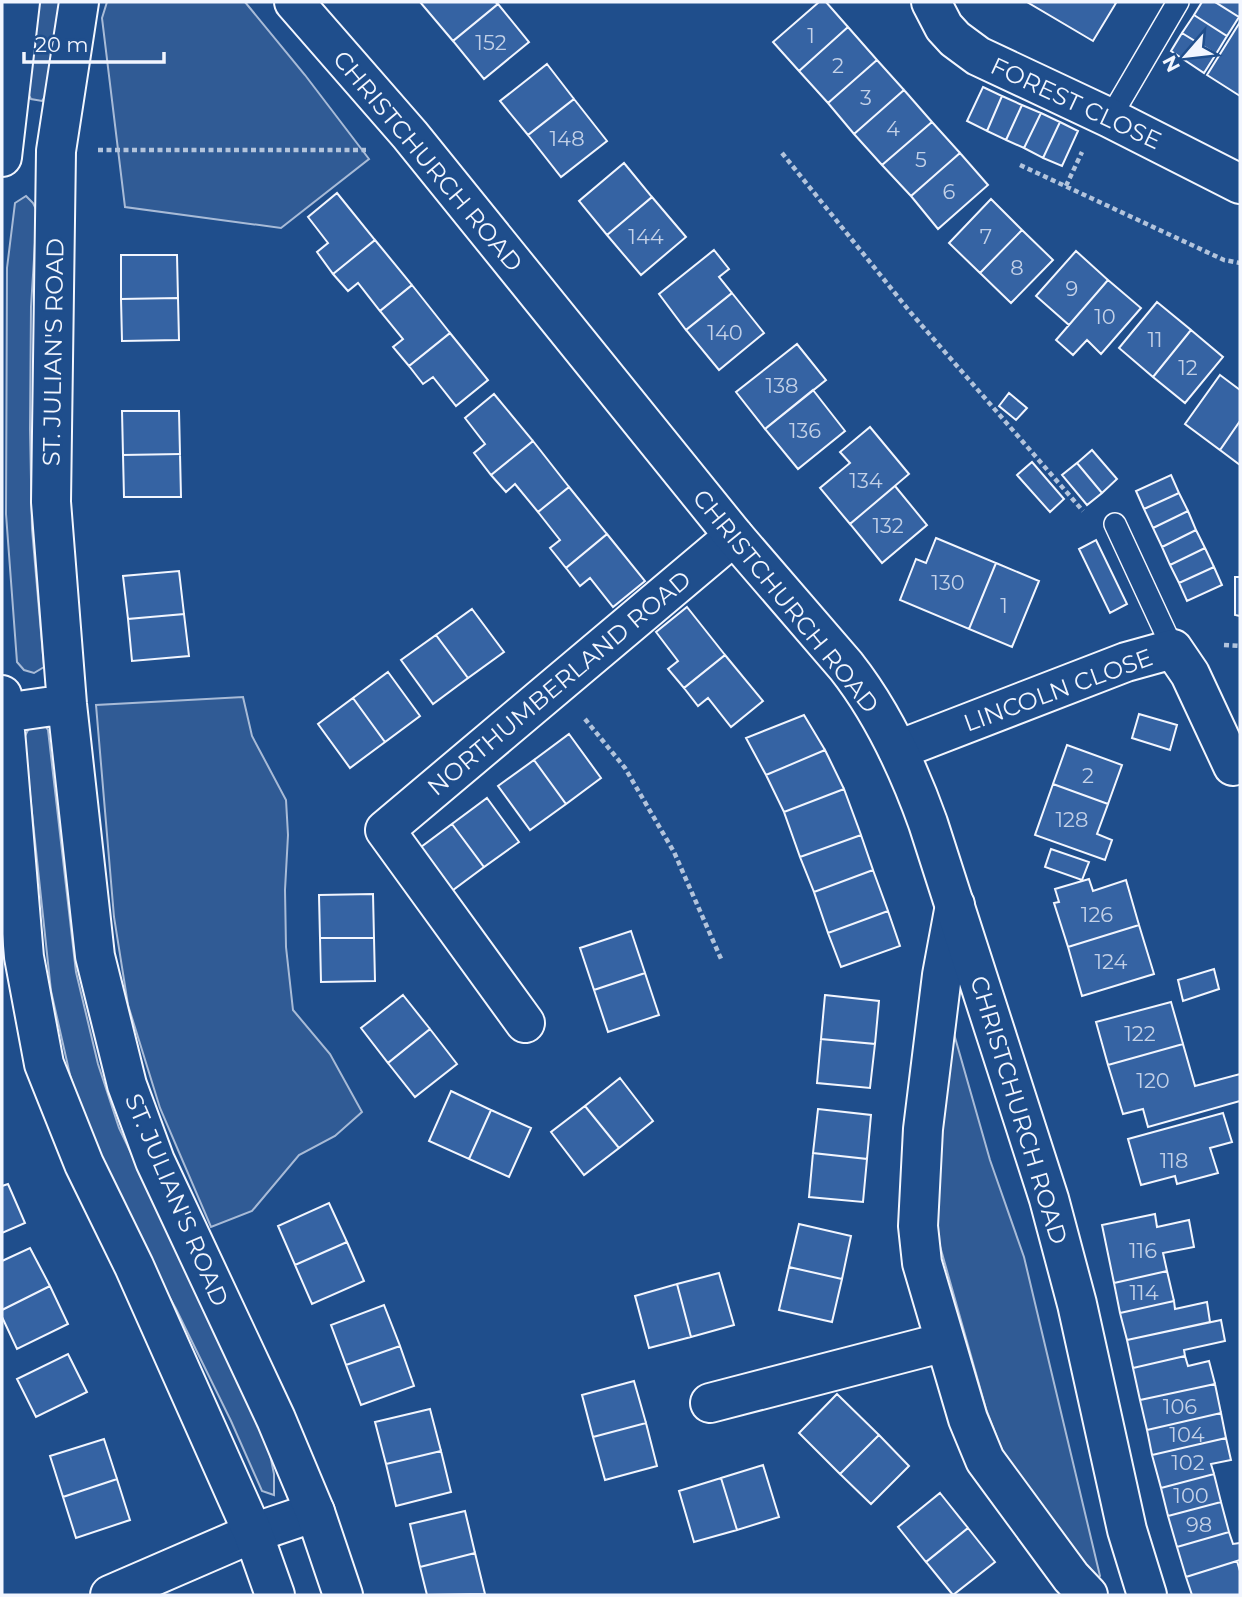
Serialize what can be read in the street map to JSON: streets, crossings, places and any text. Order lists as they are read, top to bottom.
{
  "streets": {
    "street": [
      "FOREST CLOSE",
      "CHRISTCHURCH ROAD",
      "ST. JULIAN'S ROAD",
      "NORTHUMBERLAND ROAD",
      "LINCOLN CLOSE"
    ]
  },
  "crossings": [
    ["CHRISTCHURCH ROAD", "NORTHUMBERLAND ROAD"],
    ["CHRISTCHURCH ROAD", "LINCOLN CLOSE"]
  ],
  "house_numbers": [
    "1",
    "152",
    "2",
    "3",
    "4",
    "148",
    "5",
    "6",
    "144",
    "7",
    "8",
    "9",
    "10",
    "140",
    "11",
    "12",
    "138",
    "136",
    "134",
    "132",
    "130",
    "1",
    "2",
    "128",
    "126",
    "124",
    "122",
    "120",
    "118",
    "116",
    "114",
    "106",
    "104",
    "102",
    "100",
    "98"
  ],
  "scale_bar": "20 m",
  "north": "bottom left"
}
